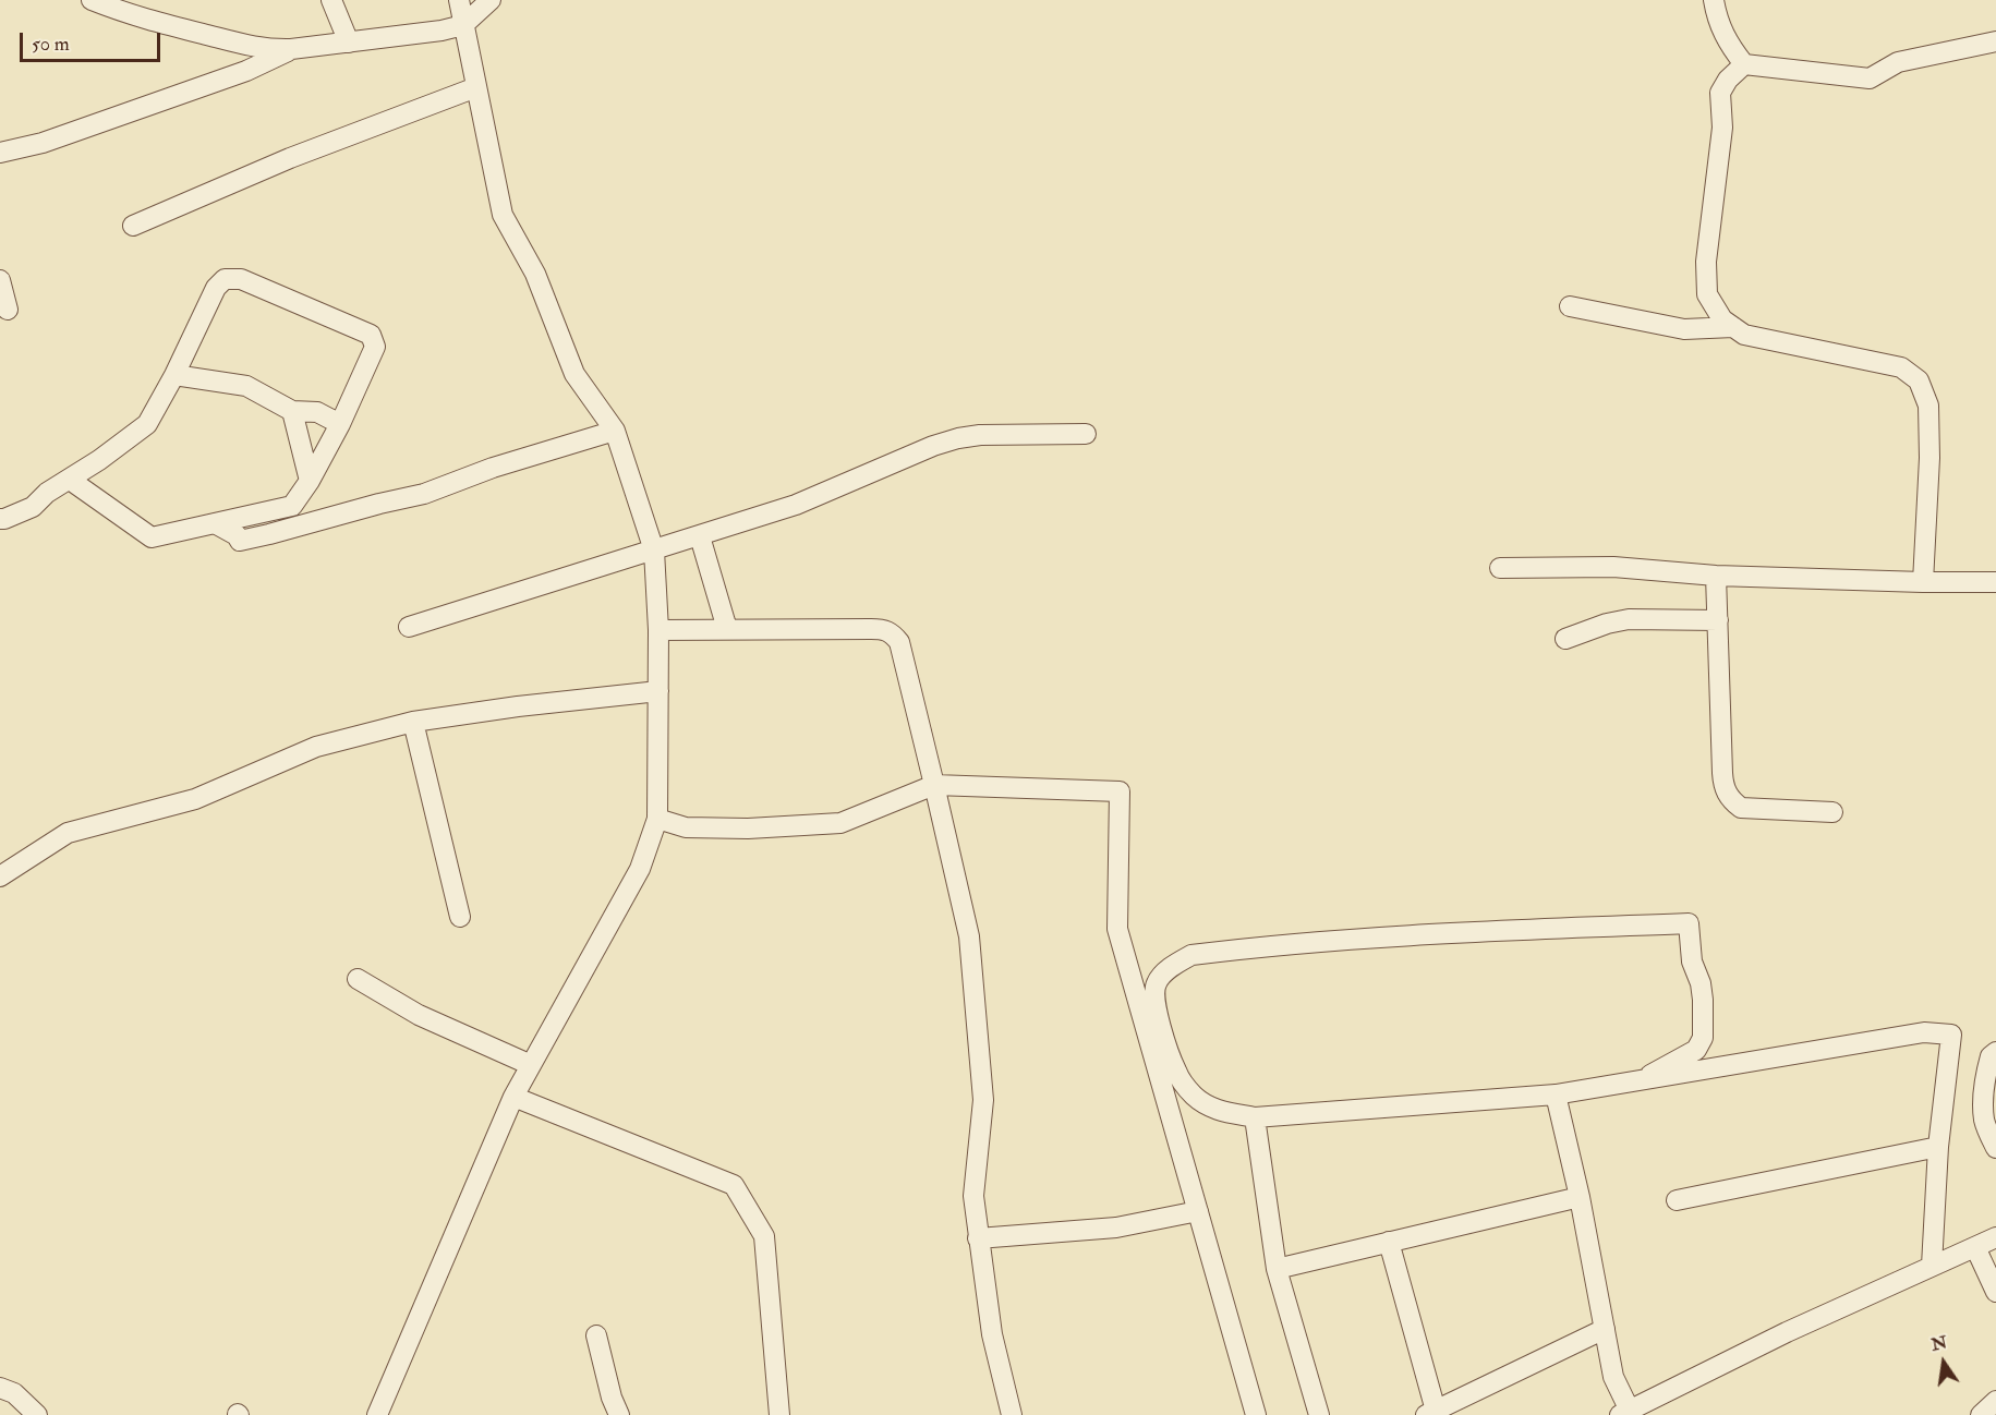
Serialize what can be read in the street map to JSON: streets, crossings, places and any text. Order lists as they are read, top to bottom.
{
  "scale_bar": "50 m",
  "north": "top"
}
